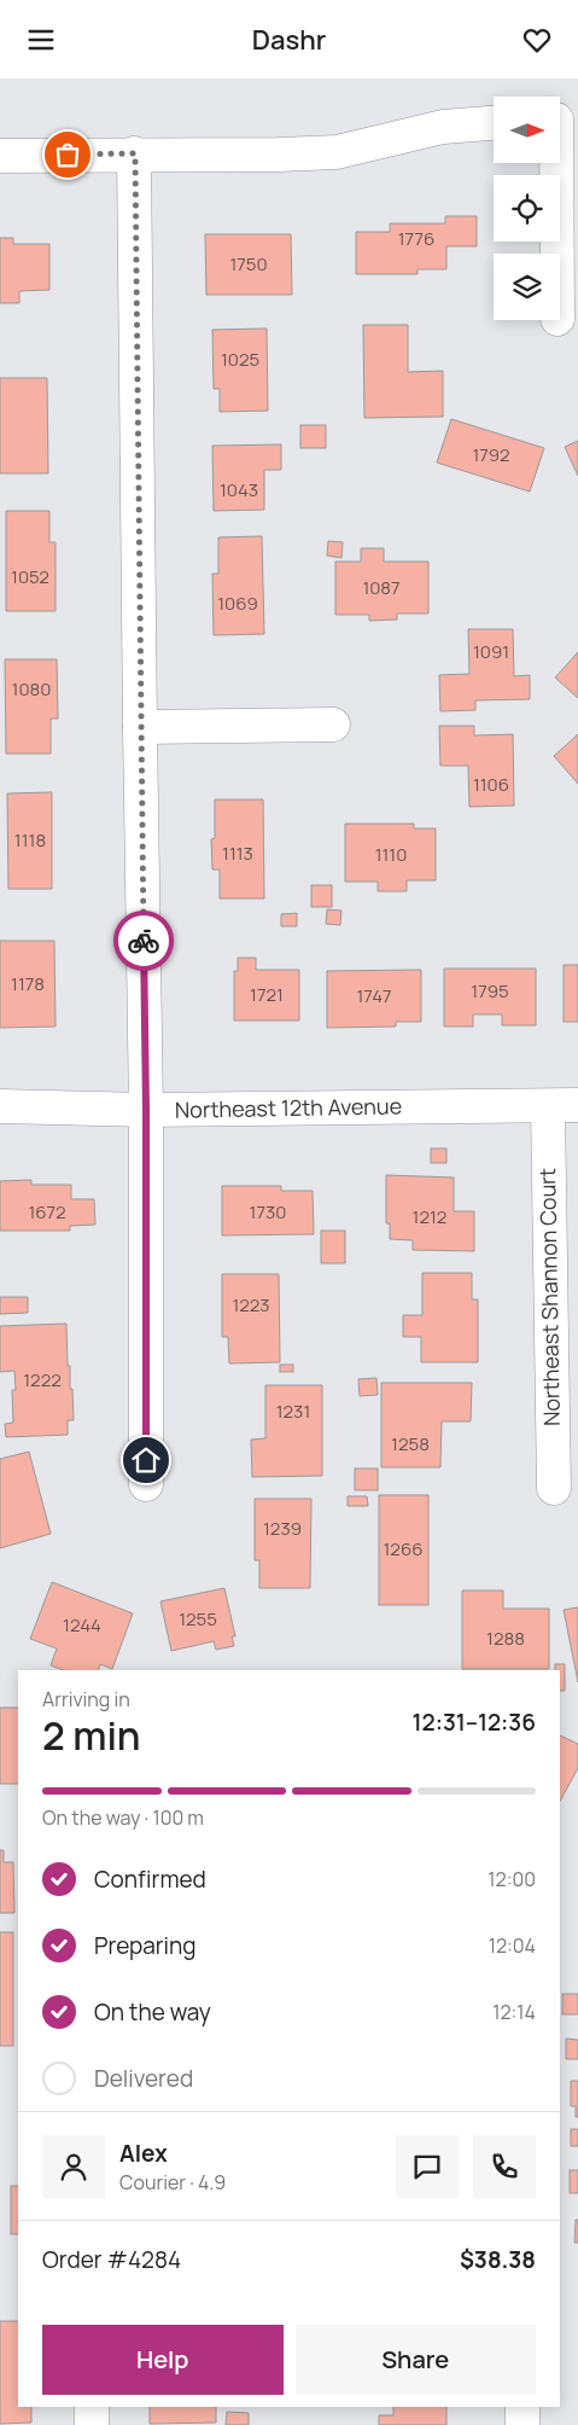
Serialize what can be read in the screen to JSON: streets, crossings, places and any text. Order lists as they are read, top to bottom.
{
  "streets": {
    "street": ["Northeast 12th Avenue", "Northeast Shannon Court"]
  },
  "crossings": [
    ["Northeast 12th Avenue", "Northeast Shannon Court"]
  ],
  "house_numbers": [
    "1776",
    "1750",
    "1025",
    "1792",
    "1043",
    "1052",
    "1087",
    "1069",
    "1091",
    "1080",
    "1106",
    "1118",
    "1113",
    "1110",
    "1178",
    "1795",
    "1721",
    "1747",
    "1672",
    "1730",
    "1212",
    "1223",
    "1222",
    "1231",
    "1258",
    "1239",
    "1266",
    "1255",
    "1244",
    "1288"
  ],
  "north": "right",
  "page": {
    "header": "Dashr",
    "heading": ["2 min", "Arriving in", "12:31–12:36"],
    "panel": [
      "Alex",
      "Courier · 4.9",
      "Order #4284",
      "$38.38"
    ],
    "bar": "On the way · 100 m",
    "list": [
      ["Confirmed", "12:00"],
      ["Preparing", "12:04"],
      ["On the way", "12:14"],
      "Delivered"
    ],
    "buttons": ["Help", "Share"]
  }
}
